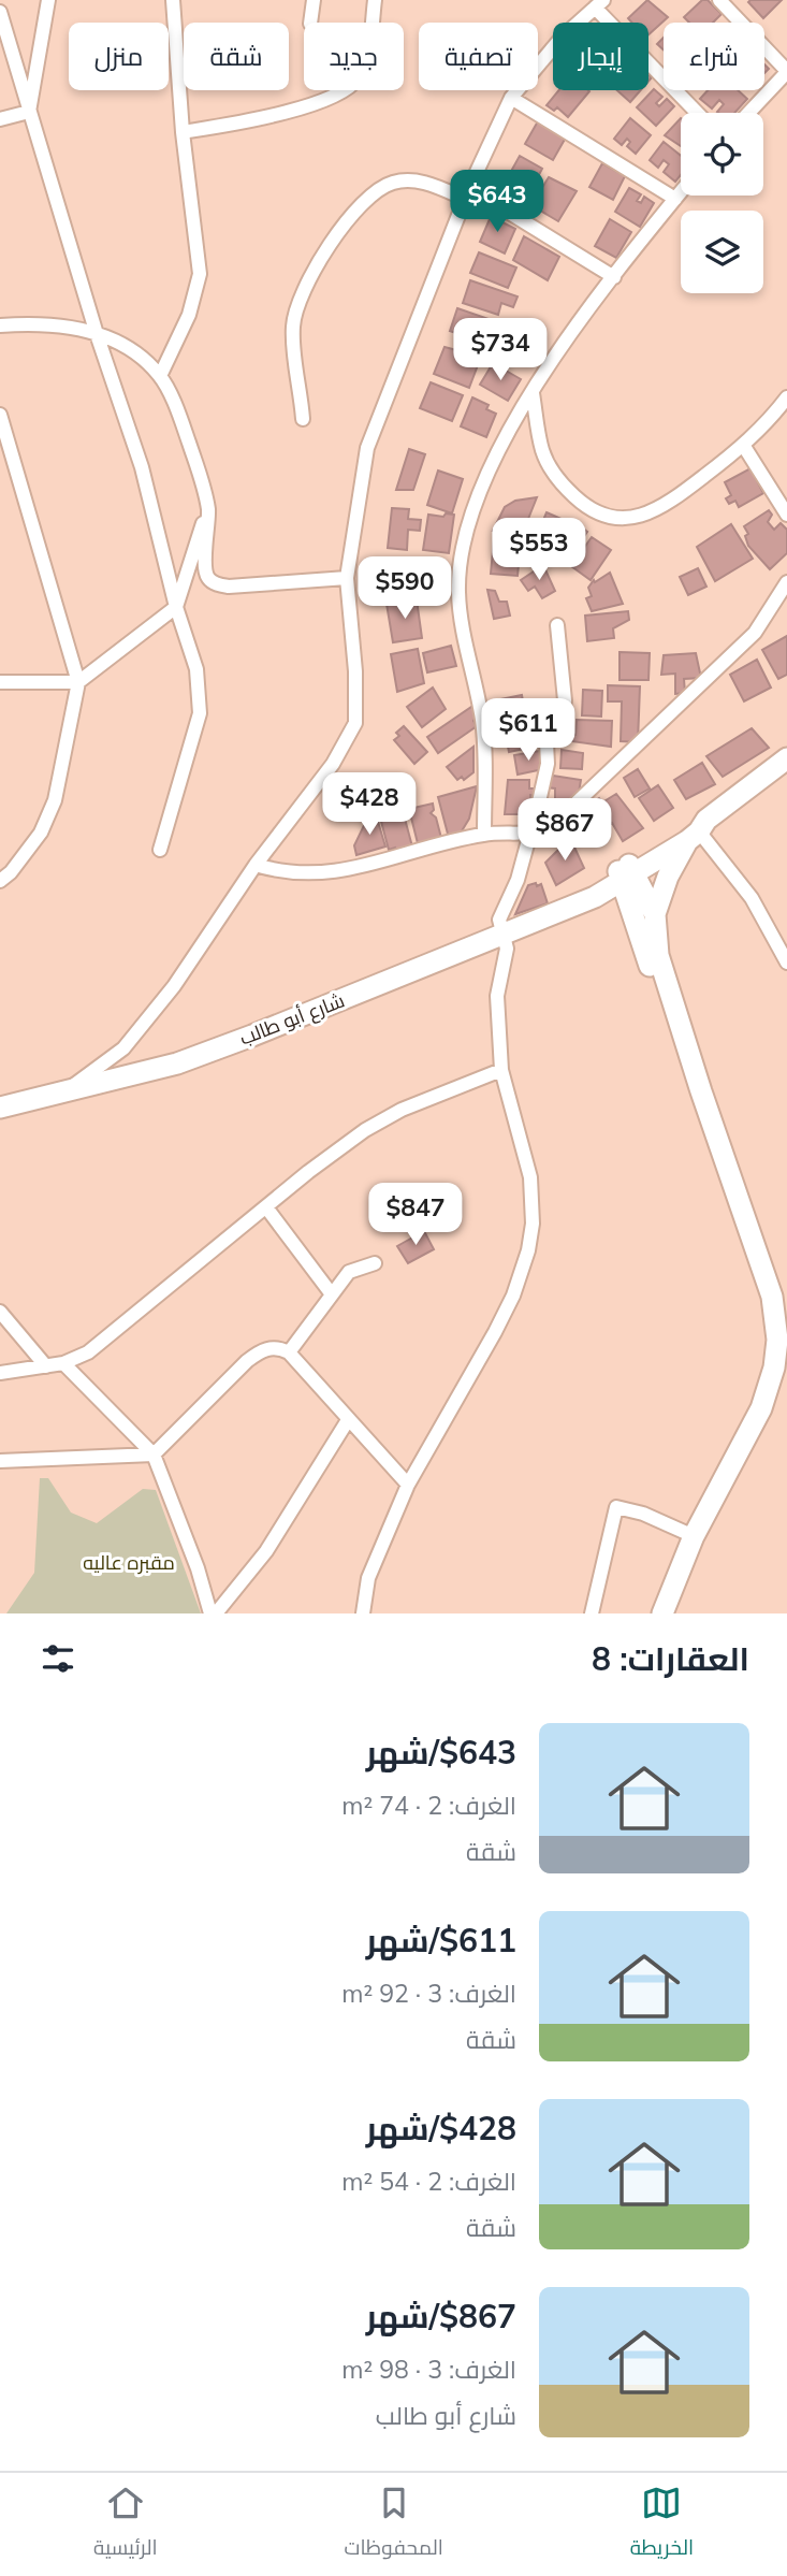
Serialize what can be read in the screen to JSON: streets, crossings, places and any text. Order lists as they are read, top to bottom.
{
  "streets": {
    "street": ["شارع أبو طالب"]
  },
  "parks": ["مقبره عاليه"],
  "page": {
    "chip": [
      "شراء",
      "إيجار",
      "تصفية",
      "جديد",
      "شقة",
      "منزل"
    ],
    "price": [
      "$643",
      "$734",
      "$553",
      "$590",
      "$611",
      "$428",
      "$867",
      "$847"
    ],
    "heading": "العقارات: 8",
    "list": [
      {
        "name": "$643/شهر",
        "note": "الغرف: 2 · 74 m² · شقة"
      },
      {
        "name": "$611/شهر",
        "note": "الغرف: 3 · 92 m² · شقة"
      },
      {
        "name": "$428/شهر",
        "note": "الغرف: 2 · 54 m² · شقة"
      },
      {
        "name": "$867/شهر",
        "note": "الغرف: 3 · 98 m² · شارع أبو طالب"
      }
    ],
    "tabs": ["الخريطة", "المحفوظات", "الرئيسية"]
  }
}
